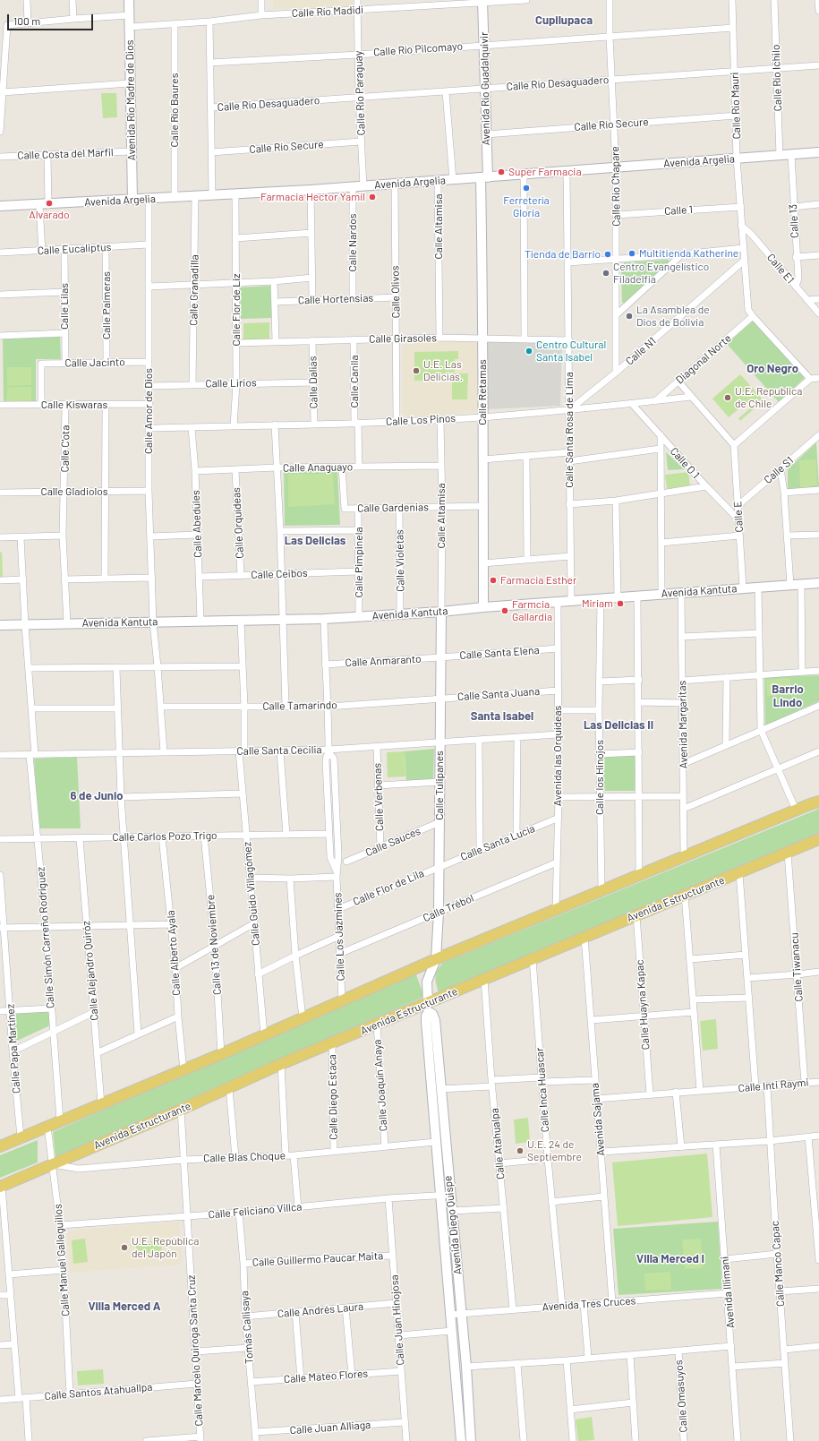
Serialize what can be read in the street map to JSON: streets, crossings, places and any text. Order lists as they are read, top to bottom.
{
  "streets": {
    "main road": ["Avenida Estructurante"],
    "street": [
      "Calle Río Madidi",
      "Calle Río Pilcomayo",
      "Calle Río Ichilo",
      "Calle Río Desaguadero",
      "Avenida Río Guadalquivir",
      "Calle Río Paraguay",
      "Avenida Río Madre de Dios",
      "Calle Río Mauri",
      "Calle Río Baures",
      "Calle Río Secure",
      "Calle Costa del Marfil",
      "Avenida Argelia",
      "Calle Río Chapare",
      "Calle 1",
      "Calle 13",
      "Calle Altamisa",
      "Calle Nardos",
      "Calle Eucaliptus",
      "Calle E1",
      "Calle Granadilla",
      "Calle Olivos",
      "Calle Hortensias",
      "Calle Palmeras",
      "Calle Lilas",
      "Calle Flor de Liz",
      "Calle Girasoles",
      "Calle N1",
      "Diagonal Norte",
      "Calle Jacinto",
      "Calle Canlla",
      "Calle Dalias",
      "Calle Lirios",
      "Calle Retamas",
      "Calle Kiswaras",
      "Calle Amor de Dios",
      "Calle Los Pinos",
      "Calle Santa Rosa de Lima",
      "Calle C'ota",
      "Calle O 1",
      "Calle Anaguayo",
      "Calle S1",
      "Calle Gladiolos",
      "Calle Gardenias",
      "Calle E",
      "Calle Orquídeas",
      "Calle Abedules",
      "Calle Violetas",
      "Calle Pimpinela",
      "Calle Ceibos",
      "Avenida Kantuta",
      "Calle Santa Elena",
      "Calle Anmaranto",
      "Calle Santa Juana",
      "Calle Tamarindo",
      "Avenida Margaritas",
      "Calle Santa Cecilia",
      "Avenida las Orquídeas",
      "Calle los Hinojos",
      "Calle Tulipanes",
      "Calle Verbenas",
      "Calle Carlos Pozo Trigo",
      "Calle Sauces",
      "Calle Santa Lucía",
      "Calle Flor de Lila",
      "Calle Guido Villagómez",
      "Calle Trébol",
      "Calle Los Jazmines",
      "Calle Simón Carreño Rodríguez",
      "Calle 13 de Noviembre",
      "Calle Alberto Ayala",
      "Calle Tiwanacu",
      "Calle Alejandro Quiróz",
      "Calle Huayna Kapac",
      "Calle Papa Martínez",
      "Calle Joaquín Anaya",
      "Calle Inti Raymi",
      "Calle Inca Huascar",
      "Calle Diego Estaca",
      "Avenida Sajama",
      "Calle Atahualpa",
      "Calle Blas Choque",
      "Calle Feliciano Villca",
      "Avenida Diego Quispe",
      "Calle Guillermo Paucar Maita",
      "Calle Manuel Galleguillos",
      "Calle Manco Capac",
      "Avenida Illimani",
      "Avenida Tres Cruces",
      "Calle Andrés Laura",
      "Calle Juan Hinojosa",
      "Tomás Callisaya",
      "Calle Marcelo Quiroga Santa Cruz",
      "Calle Mateo Flores",
      "Calle Santos Atahuallpa",
      "Calle Omasuyos",
      "Calle Juan Alliaga"
    ]
  },
  "crossings": [
    ["Calle Río Madidi", "Avenida Río Guadalquivir"],
    ["Calle Río Madidi", "Calle Río Paraguay"],
    ["Calle Río Madidi", "Avenida Río Madre de Dios"],
    ["Calle Río Madidi", "Calle Río Baures"],
    ["Calle Río Pilcomayo", "Avenida Río Guadalquivir"],
    ["Calle Río Pilcomayo", "Calle Río Paraguay"],
    ["Calle Río Pilcomayo", "Calle Río Mauri"],
    ["Calle Río Pilcomayo", "Calle Río Chapare"],
    ["Calle Río Ichilo", "Calle Río Desaguadero"],
    ["Calle Río Ichilo", "Avenida Argelia"],
    ["Calle Río Desaguadero", "Avenida Río Guadalquivir"],
    ["Calle Río Desaguadero", "Calle Río Paraguay"],
    ["Calle Río Desaguadero", "Calle Río Mauri"],
    ["Calle Río Desaguadero", "Calle Río Chapare"],
    ["Avenida Río Guadalquivir", "Calle Río Secure"],
    ["Avenida Río Guadalquivir", "Avenida Argelia"],
    ["Avenida Río Guadalquivir", "Calle Retamas"],
    ["Calle Río Paraguay", "Calle Río Secure"],
    ["Calle Río Paraguay", "Avenida Argelia"],
    ["Avenida Río Madre de Dios", "Calle Costa del Marfil"],
    ["Avenida Río Madre de Dios", "Avenida Argelia"],
    ["Calle Río Mauri", "Calle Río Secure"],
    ["Calle Río Mauri", "Avenida Argelia"],
    ["Calle Río Mauri", "Calle 1"],
    ["Calle Río Mauri", "Calle E1"],
    ["Calle Río Mauri", "Calle N1"],
    ["Calle Río Mauri", "Diagonal Norte"],
    ["Calle Río Baures", "Avenida Argelia"],
    ["Calle Río Secure", "Calle Río Chapare"],
    ["Avenida Argelia", "Calle Río Chapare"],
    ["Avenida Argelia", "Calle 13"],
    ["Avenida Argelia", "Calle Altamisa"],
    ["Avenida Argelia", "Calle Nardos"],
    ["Avenida Argelia", "Calle Granadilla"],
    ["Avenida Argelia", "Calle Olivos"],
    ["Avenida Argelia", "Calle Flor de Liz"],
    ["Avenida Argelia", "Calle Retamas"],
    ["Avenida Argelia", "Calle Amor de Dios"],
    ["Avenida Argelia", "Calle Santa Rosa de Lima"],
    ["Calle Río Chapare", "Calle 1"],
    ["Calle Río Chapare", "Calle N1"],
    ["Calle 13", "Calle E1"],
    ["Calle Altamisa", "Calle Girasoles"],
    ["Calle Altamisa", "Calle Los Pinos"],
    ["Calle Altamisa", "Calle Anaguayo"],
    ["Calle Altamisa", "Calle Gardenias"],
    ["Calle Altamisa", "Avenida Kantuta"],
    ["Calle Altamisa", "Calle Tulipanes"],
    ["Calle Nardos", "Calle Hortensias"],
    ["Calle Eucaliptus", "Calle Palmeras"],
    ["Calle Eucaliptus", "Calle Lilas"],
    ["Calle Eucaliptus", "Calle Amor de Dios"],
    ["Calle Granadilla", "Calle Lirios"],
    ["Calle Olivos", "Calle Hortensias"],
    ["Calle Olivos", "Calle Girasoles"],
    ["Calle Olivos", "Calle Los Pinos"],
    ["Calle Palmeras", "Calle Jacinto"],
    ["Calle Lilas", "Calle Jacinto"],
    ["Calle Flor de Liz", "Calle Girasoles"],
    ["Calle Flor de Liz", "Calle Lirios"],
    ["Calle Flor de Liz", "Calle Los Pinos"],
    ["Calle Girasoles", "Calle Canlla"],
    ["Calle Girasoles", "Calle Dalias"],
    ["Calle Girasoles", "Calle Retamas"],
    ["Calle Girasoles", "Calle Santa Rosa de Lima"],
    ["Calle N1", "Calle Los Pinos"],
    ["Calle N1", "Calle Santa Rosa de Lima"],
    ["Diagonal Norte", "Calle Los Pinos"],
    ["Calle Jacinto", "Calle Kiswaras"],
    ["Calle Jacinto", "Calle Amor de Dios"],
    ["Calle Canlla", "Calle Los Pinos"],
    ["Calle Canlla", "Calle Anaguayo"],
    ["Calle Dalias", "Calle Lirios"],
    ["Calle Dalias", "Calle Los Pinos"],
    ["Calle Lirios", "Calle Amor de Dios"],
    ["Calle Retamas", "Calle Los Pinos"],
    ["Calle Retamas", "Calle Gardenias"],
    ["Calle Retamas", "Avenida Kantuta"],
    ["Calle Kiswaras", "Calle Amor de Dios"],
    ["Calle Kiswaras", "Calle C'ota"],
    ["Calle Amor de Dios", "Calle Los Pinos"],
    ["Calle Amor de Dios", "Calle Gladiolos"],
    ["Calle Amor de Dios", "Avenida Kantuta"],
    ["Calle Amor de Dios", "Calle Tamarindo"],
    ["Calle Amor de Dios", "Calle Santa Cecilia"],
    ["Calle Los Pinos", "Calle Santa Rosa de Lima"],
    ["Calle Los Pinos", "Calle O 1"],
    ["Calle Los Pinos", "Calle Abedules"],
    ["Calle Santa Rosa de Lima", "Avenida Kantuta"],
    ["Calle C'ota", "Calle Gladiolos"],
    ["Calle C'ota", "Avenida Kantuta"],
    ["Calle O 1", "Calle E"],
    ["Calle Anaguayo", "Calle Gardenias"],
    ["Calle Anaguayo", "Calle Orquídeas"],
    ["Calle Anaguayo", "Calle Abedules"],
    ["Calle S1", "Calle E"],
    ["Calle Gardenias", "Calle Violetas"],
    ["Calle Gardenias", "Calle Pimpinela"],
    ["Calle E", "Avenida Kantuta"],
    ["Calle Orquídeas", "Calle Ceibos"],
    ["Calle Abedules", "Calle Ceibos"],
    ["Calle Abedules", "Avenida Kantuta"],
    ["Calle Violetas", "Avenida Kantuta"],
    ["Calle Pimpinela", "Calle Ceibos"],
    ["Calle Pimpinela", "Avenida Kantuta"],
    ["Avenida Kantuta", "Avenida Margaritas"],
    ["Avenida Kantuta", "Avenida las Orquídeas"],
    ["Avenida Kantuta", "Calle los Hinojos"],
    ["Avenida Kantuta", "Calle Tulipanes"],
    ["Avenida Kantuta", "Calle Guido Villagómez"],
    ["Avenida Kantuta", "Calle Los Jazmines"],
    ["Avenida Kantuta", "Calle Simón Carreño Rodríguez"],
    ["Calle Santa Elena", "Calle Anmaranto"],
    ["Calle Santa Elena", "Avenida las Orquídeas"],
    ["Calle Santa Elena", "Calle Tulipanes"],
    ["Calle Anmaranto", "Calle Tulipanes"],
    ["Calle Anmaranto", "Calle Los Jazmines"],
    ["Calle Santa Juana", "Calle Tamarindo"],
    ["Calle Santa Juana", "Avenida las Orquídeas"],
    ["Calle Santa Juana", "Calle Tulipanes"],
    ["Calle Tamarindo", "Calle Tulipanes"],
    ["Calle Tamarindo", "Calle Guido Villagómez"],
    ["Calle Tamarindo", "Calle Los Jazmines"],
    ["Calle Santa Cecilia", "Avenida las Orquídeas"],
    ["Calle Santa Cecilia", "Calle Tulipanes"],
    ["Calle Santa Cecilia", "Calle Verbenas"],
    ["Calle Santa Cecilia", "Calle Guido Villagómez"],
    ["Calle Santa Cecilia", "Calle Los Jazmines"],
    ["Calle Santa Cecilia", "Calle Simón Carreño Rodríguez"],
    ["Avenida las Orquídeas", "Calle Santa Lucía"],
    ["Avenida las Orquídeas", "Calle Trébol"],
    ["Calle Tulipanes", "Calle Sauces"],
    ["Calle Tulipanes", "Calle Santa Lucía"],
    ["Calle Tulipanes", "Calle Flor de Lila"],
    ["Calle Tulipanes", "Calle Trébol"],
    ["Calle Tulipanes", "Avenida Diego Quispe"],
    ["Calle Verbenas", "Calle Sauces"],
    ["Calle Carlos Pozo Trigo", "Calle Guido Villagómez"],
    ["Calle Carlos Pozo Trigo", "Calle Los Jazmines"],
    ["Calle Carlos Pozo Trigo", "Calle Simón Carreño Rodríguez"],
    ["Calle Carlos Pozo Trigo", "Calle 13 de Noviembre"],
    ["Calle Carlos Pozo Trigo", "Calle Alberto Ayala"],
    ["Calle Carlos Pozo Trigo", "Calle Alejandro Quiróz"],
    ["Calle Santa Lucía", "Calle Flor de Lila"],
    ["Calle Flor de Lila", "Calle Los Jazmines"],
    ["Avenida Estructurante", "Calle Tiwanacu"],
    ["Avenida Estructurante", "Calle Huayna Kapac"],
    ["Avenida Estructurante", "Calle Joaquín Anaya"],
    ["Avenida Estructurante", "Calle Inca Huascar"],
    ["Avenida Estructurante", "Calle Diego Estaca"],
    ["Avenida Estructurante", "Avenida Sajama"],
    ["Avenida Estructurante", "Calle Atahualpa"],
    ["Avenida Estructurante", "Calle Blas Choque"],
    ["Avenida Estructurante", "Avenida Diego Quispe"],
    ["Avenida Estructurante", "Calle Manuel Galleguillos"],
    ["Avenida Estructurante", "Calle Marcelo Quiroga Santa Cruz"],
    ["Calle Trébol", "Calle Los Jazmines"],
    ["Calle Tiwanacu", "Calle Inti Raymi"],
    ["Calle Huayna Kapac", "Calle Inti Raymi"],
    ["Calle Joaquín Anaya", "Calle Blas Choque"],
    ["Calle Inti Raymi", "Avenida Sajama"],
    ["Calle Inti Raymi", "Calle Manco Capac"],
    ["Calle Inca Huascar", "Avenida Tres Cruces"],
    ["Calle Diego Estaca", "Calle Blas Choque"],
    ["Avenida Sajama", "Avenida Tres Cruces"],
    ["Calle Atahualpa", "Avenida Tres Cruces"],
    ["Calle Blas Choque", "Avenida Diego Quispe"],
    ["Calle Blas Choque", "Calle Manuel Galleguillos"],
    ["Calle Blas Choque", "Calle Marcelo Quiroga Santa Cruz"],
    ["Calle Feliciano Villca", "Avenida Diego Quispe"],
    ["Calle Feliciano Villca", "Calle Manuel Galleguillos"],
    ["Calle Feliciano Villca", "Calle Juan Hinojosa"],
    ["Calle Feliciano Villca", "Tomás Callisaya"],
    ["Calle Feliciano Villca", "Calle Marcelo Quiroga Santa Cruz"],
    ["Avenida Diego Quispe", "Avenida Tres Cruces"],
    ["Calle Guillermo Paucar Maita", "Calle Juan Hinojosa"],
    ["Calle Guillermo Paucar Maita", "Tomás Callisaya"],
    ["Calle Manuel Galleguillos", "Calle Santos Atahuallpa"],
    ["Avenida Illimani", "Avenida Tres Cruces"],
    ["Calle Andrés Laura", "Calle Juan Hinojosa"],
    ["Calle Andrés Laura", "Tomás Callisaya"],
    ["Calle Juan Hinojosa", "Calle Mateo Flores"],
    ["Calle Juan Hinojosa", "Calle Juan Alliaga"],
    ["Tomás Callisaya", "Calle Mateo Flores"],
    ["Tomás Callisaya", "Calle Juan Alliaga"],
    ["Calle Marcelo Quiroga Santa Cruz", "Calle Santos Atahuallpa"]
  ],
  "districts": [
    "Cupilupaca",
    "Oro Negro",
    "Las Delicias",
    "Barrio Lindo",
    "Santa Isabel",
    "Las Delicias II",
    "6 de Junio",
    "Villa Merced I",
    "Villa Merced A"
  ],
  "places": [
    "Super Farmacia",
    "Ferretería Gloria",
    "Farmacia Hector Yamil",
    "Alvarado",
    "Multitienda Katherine",
    "Tienda de Barrio",
    "Centro Evangelístico Filadelfia",
    "La Asamblea de Dios de Bolivia",
    "Centro Cultural Santa Isabel",
    "U.E. Las Delicias.",
    "U.E. Republica de Chile",
    "Farmacia Esther",
    "Miriam",
    "Farmcia Gallardia",
    "U.E. 24 de Septiembre",
    "U.E. República del Japón"
  ],
  "scale_bar": "100 m"
}
